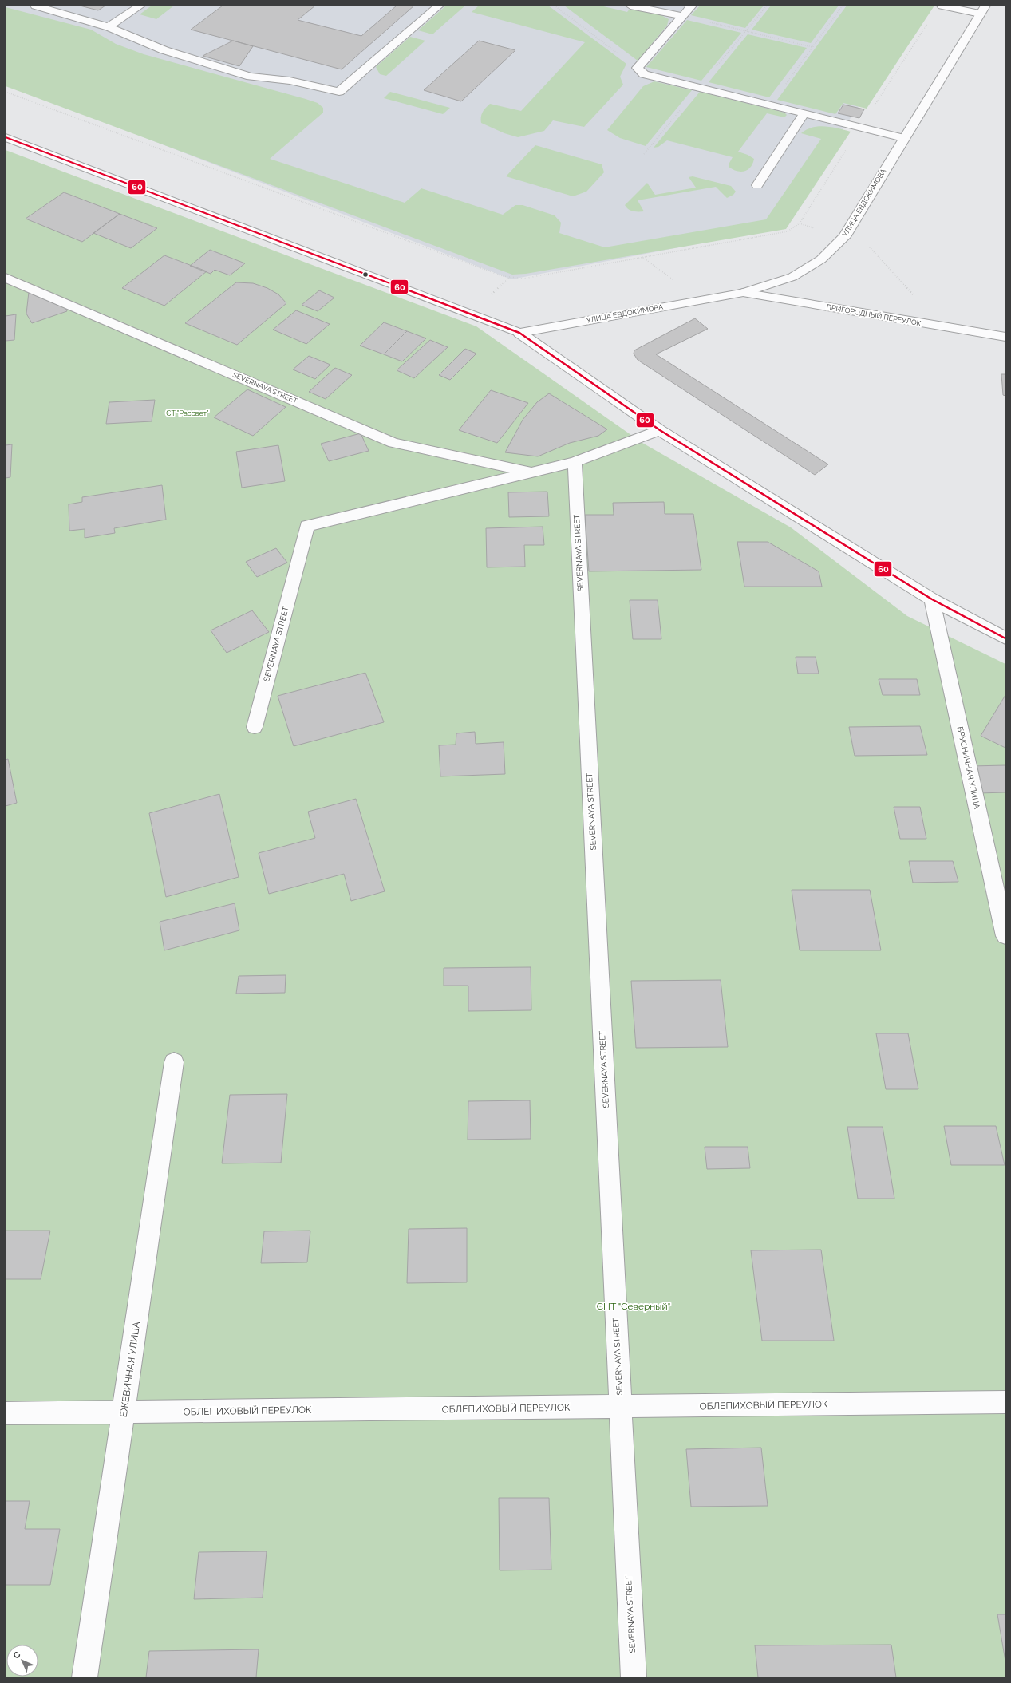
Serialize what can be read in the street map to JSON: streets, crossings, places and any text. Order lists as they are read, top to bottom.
{
  "streets": {
    "street": [
      "УЛИЦА ЕВДОКИМОВА",
      "ПРИГОРОДНЫЙ ПЕРЕУЛОК",
      "SEVERNAYA STREET",
      "БРУСНИЧНАЯ УЛИЦА",
      "ЕЖЕВИЧНАЯ УЛИЦА",
      "ОБЛЕПИХОВЫЙ ПЕРЕУЛОК"
    ]
  },
  "crossings": [
    ["УЛИЦА ЕВДОКИМОВА", "ПРИГОРОДНЫЙ ПЕРЕУЛОК"],
    ["SEVERNAYA STREET", "ОБЛЕПИХОВЫЙ ПЕРЕУЛОК"],
    ["ЕЖЕВИЧНАЯ УЛИЦА", "ОБЛЕПИХОВЫЙ ПЕРЕУЛОК"]
  ],
  "parks": ["СТ \"Рассвет\"", "СНТ \"Северный\""],
  "lines": ["transit line 60"],
  "north": "top left"
}
